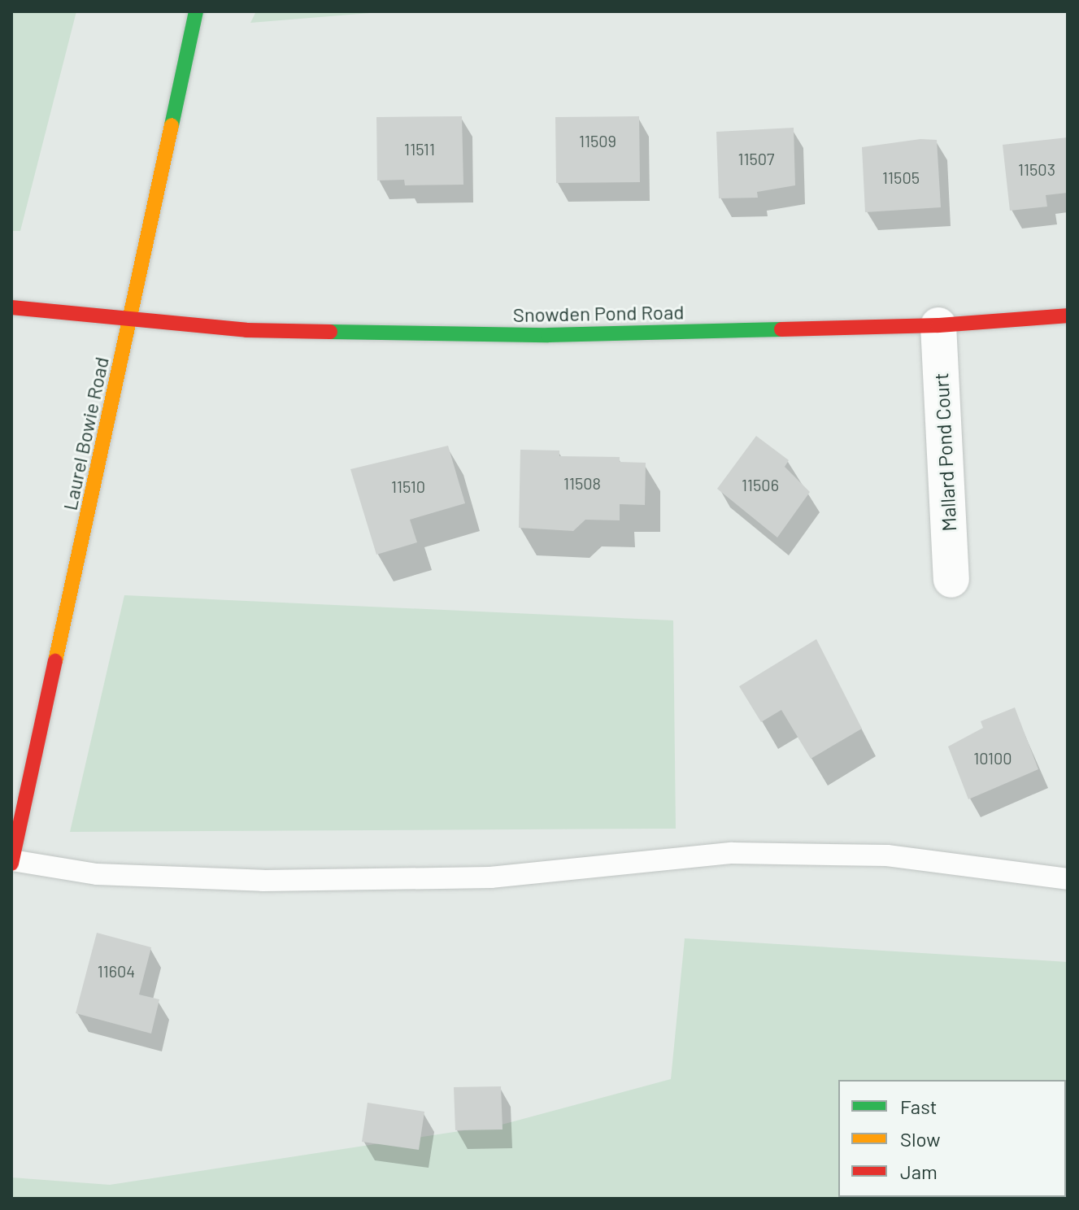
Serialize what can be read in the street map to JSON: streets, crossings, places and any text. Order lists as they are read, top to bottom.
{
  "streets": {
    "street": ["Snowden Pond Road", "Laurel Bowie Road", "Mallard Pond Court"]
  },
  "crossings": [
    ["Snowden Pond Road", "Laurel Bowie Road"],
    ["Snowden Pond Road", "Mallard Pond Court"]
  ],
  "house_numbers": [
    "11509",
    "11511",
    "11507",
    "11503",
    "11505",
    "11508",
    "11506",
    "11510",
    "10100",
    "11604"
  ],
  "legend": ["Fast", "Slow", "Jam"]
}
